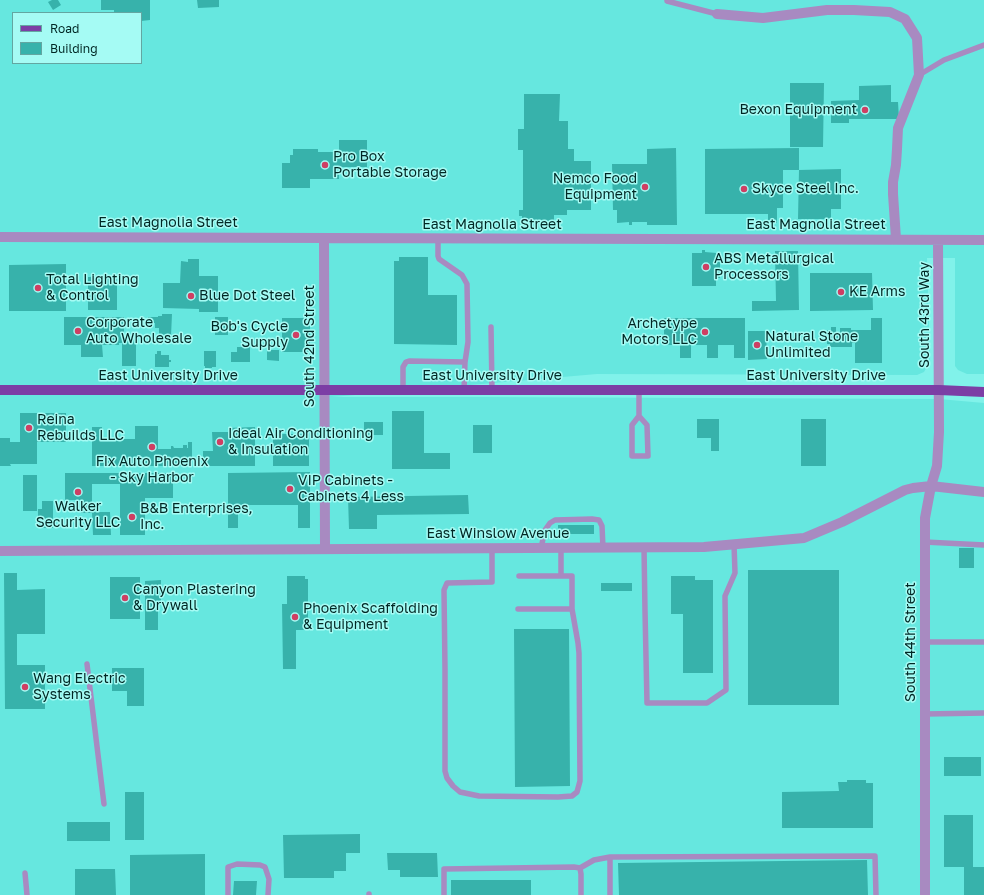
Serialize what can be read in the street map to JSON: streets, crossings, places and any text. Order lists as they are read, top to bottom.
{
  "streets": {
    "main road": ["East University Drive"],
    "street": [
      "East Magnolia Street",
      "South 43rd Way",
      "South 42nd Street",
      "East Winslow Avenue",
      "South 44th Street"
    ]
  },
  "crossings": [
    ["East Magnolia Street", "South 43rd Way"],
    ["East Magnolia Street", "South 42nd Street"],
    ["South 43rd Way", "East University Drive"],
    ["South 43rd Way", "South 44th Street"],
    ["South 42nd Street", "East University Drive"],
    ["South 42nd Street", "East Winslow Avenue"],
    ["East University Drive", "South 44th Street"],
    ["East Winslow Avenue", "South 44th Street"]
  ],
  "places": [
    "Bexon Equipment",
    "Pro Box Portable Storage",
    "Nemco Food Equipment",
    "Skyce Steel Inc.",
    "ABS Metallurgical Processors",
    "Total Lighting & Control",
    "KE Arms",
    "Blue Dot Steel",
    "Corporate Auto Wholesale",
    "Archetype Motors LLC",
    "Bob's Cycle Supply",
    "Natural Stone Unlimited",
    "Reina Rebuilds LLC",
    "Ideal Air Conditioning & Insulation",
    "Fix Auto Phoenix - Sky Harbor",
    "VIP Cabinets - Cabinets 4 Less",
    "Walker Security LLC",
    "B&B Enterprises, Inc.",
    "Canyon Plastering & Drywall",
    "Phoenix Scaffolding & Equipment",
    "Wang Electric Systems"
  ],
  "legend": ["Road", "Building"]
}
